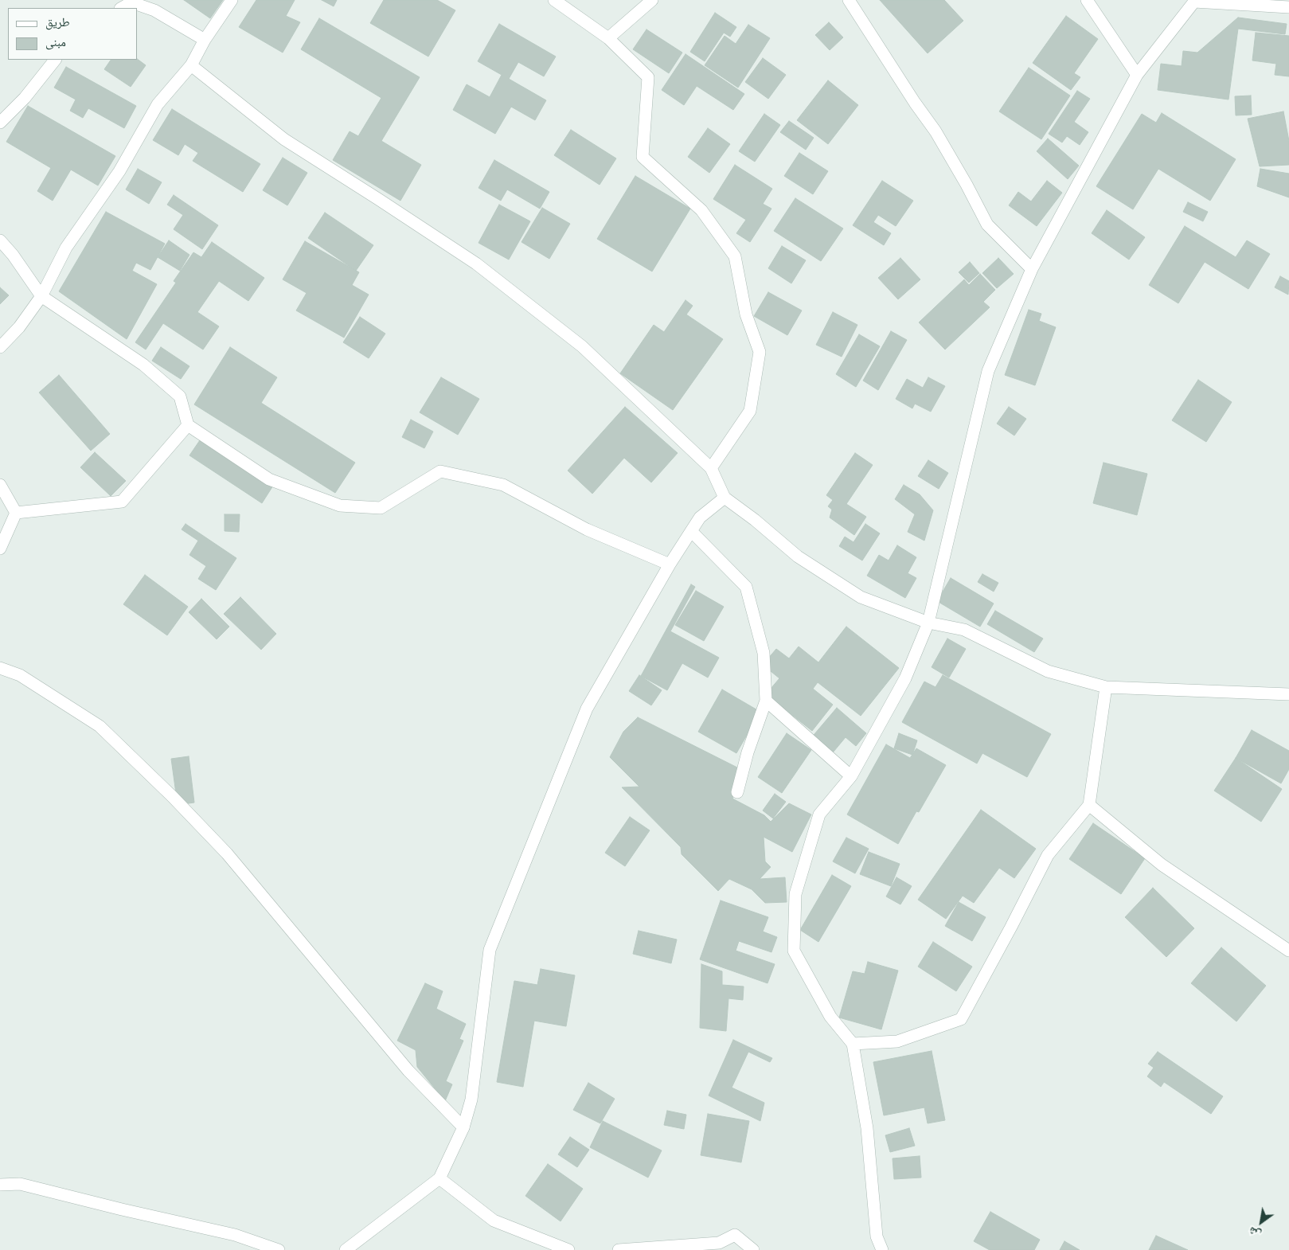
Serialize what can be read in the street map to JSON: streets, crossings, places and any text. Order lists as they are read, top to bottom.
{
  "legend": ["طريق", "مبنى"],
  "north": "bottom left"
}
